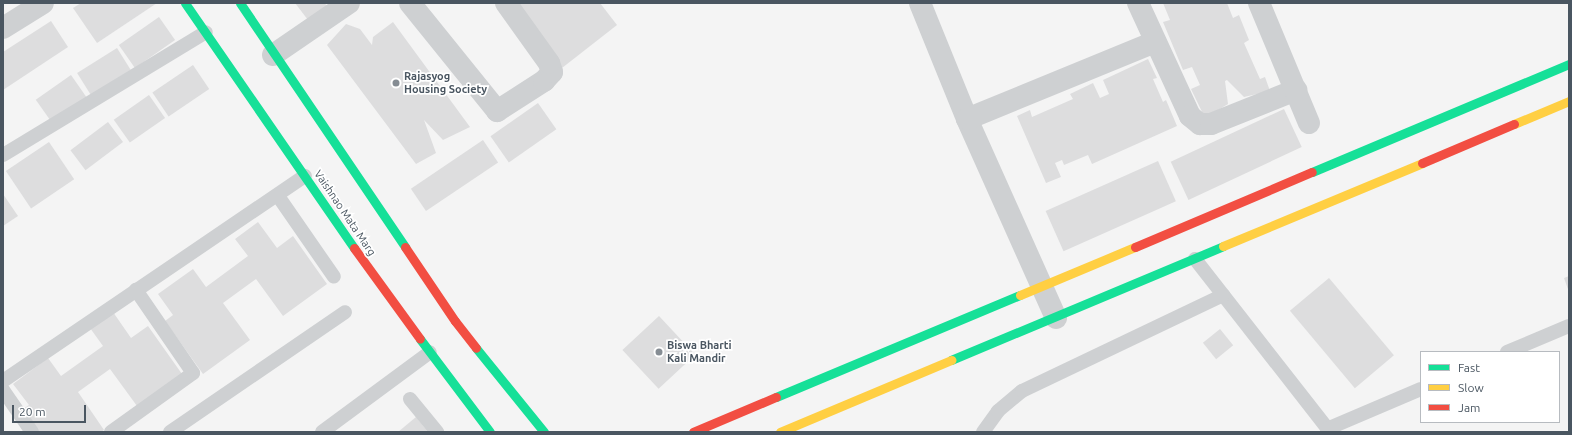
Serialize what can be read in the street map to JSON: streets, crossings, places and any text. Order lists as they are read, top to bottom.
{
  "streets": {
    "street": ["Vaishnao Mata Marg"]
  },
  "places": ["Rajasyog Housing Society", "Biswa Bharti Kali Mandir"],
  "legend": ["Fast", "Slow", "Jam"],
  "scale_bar": "20 m"
}
